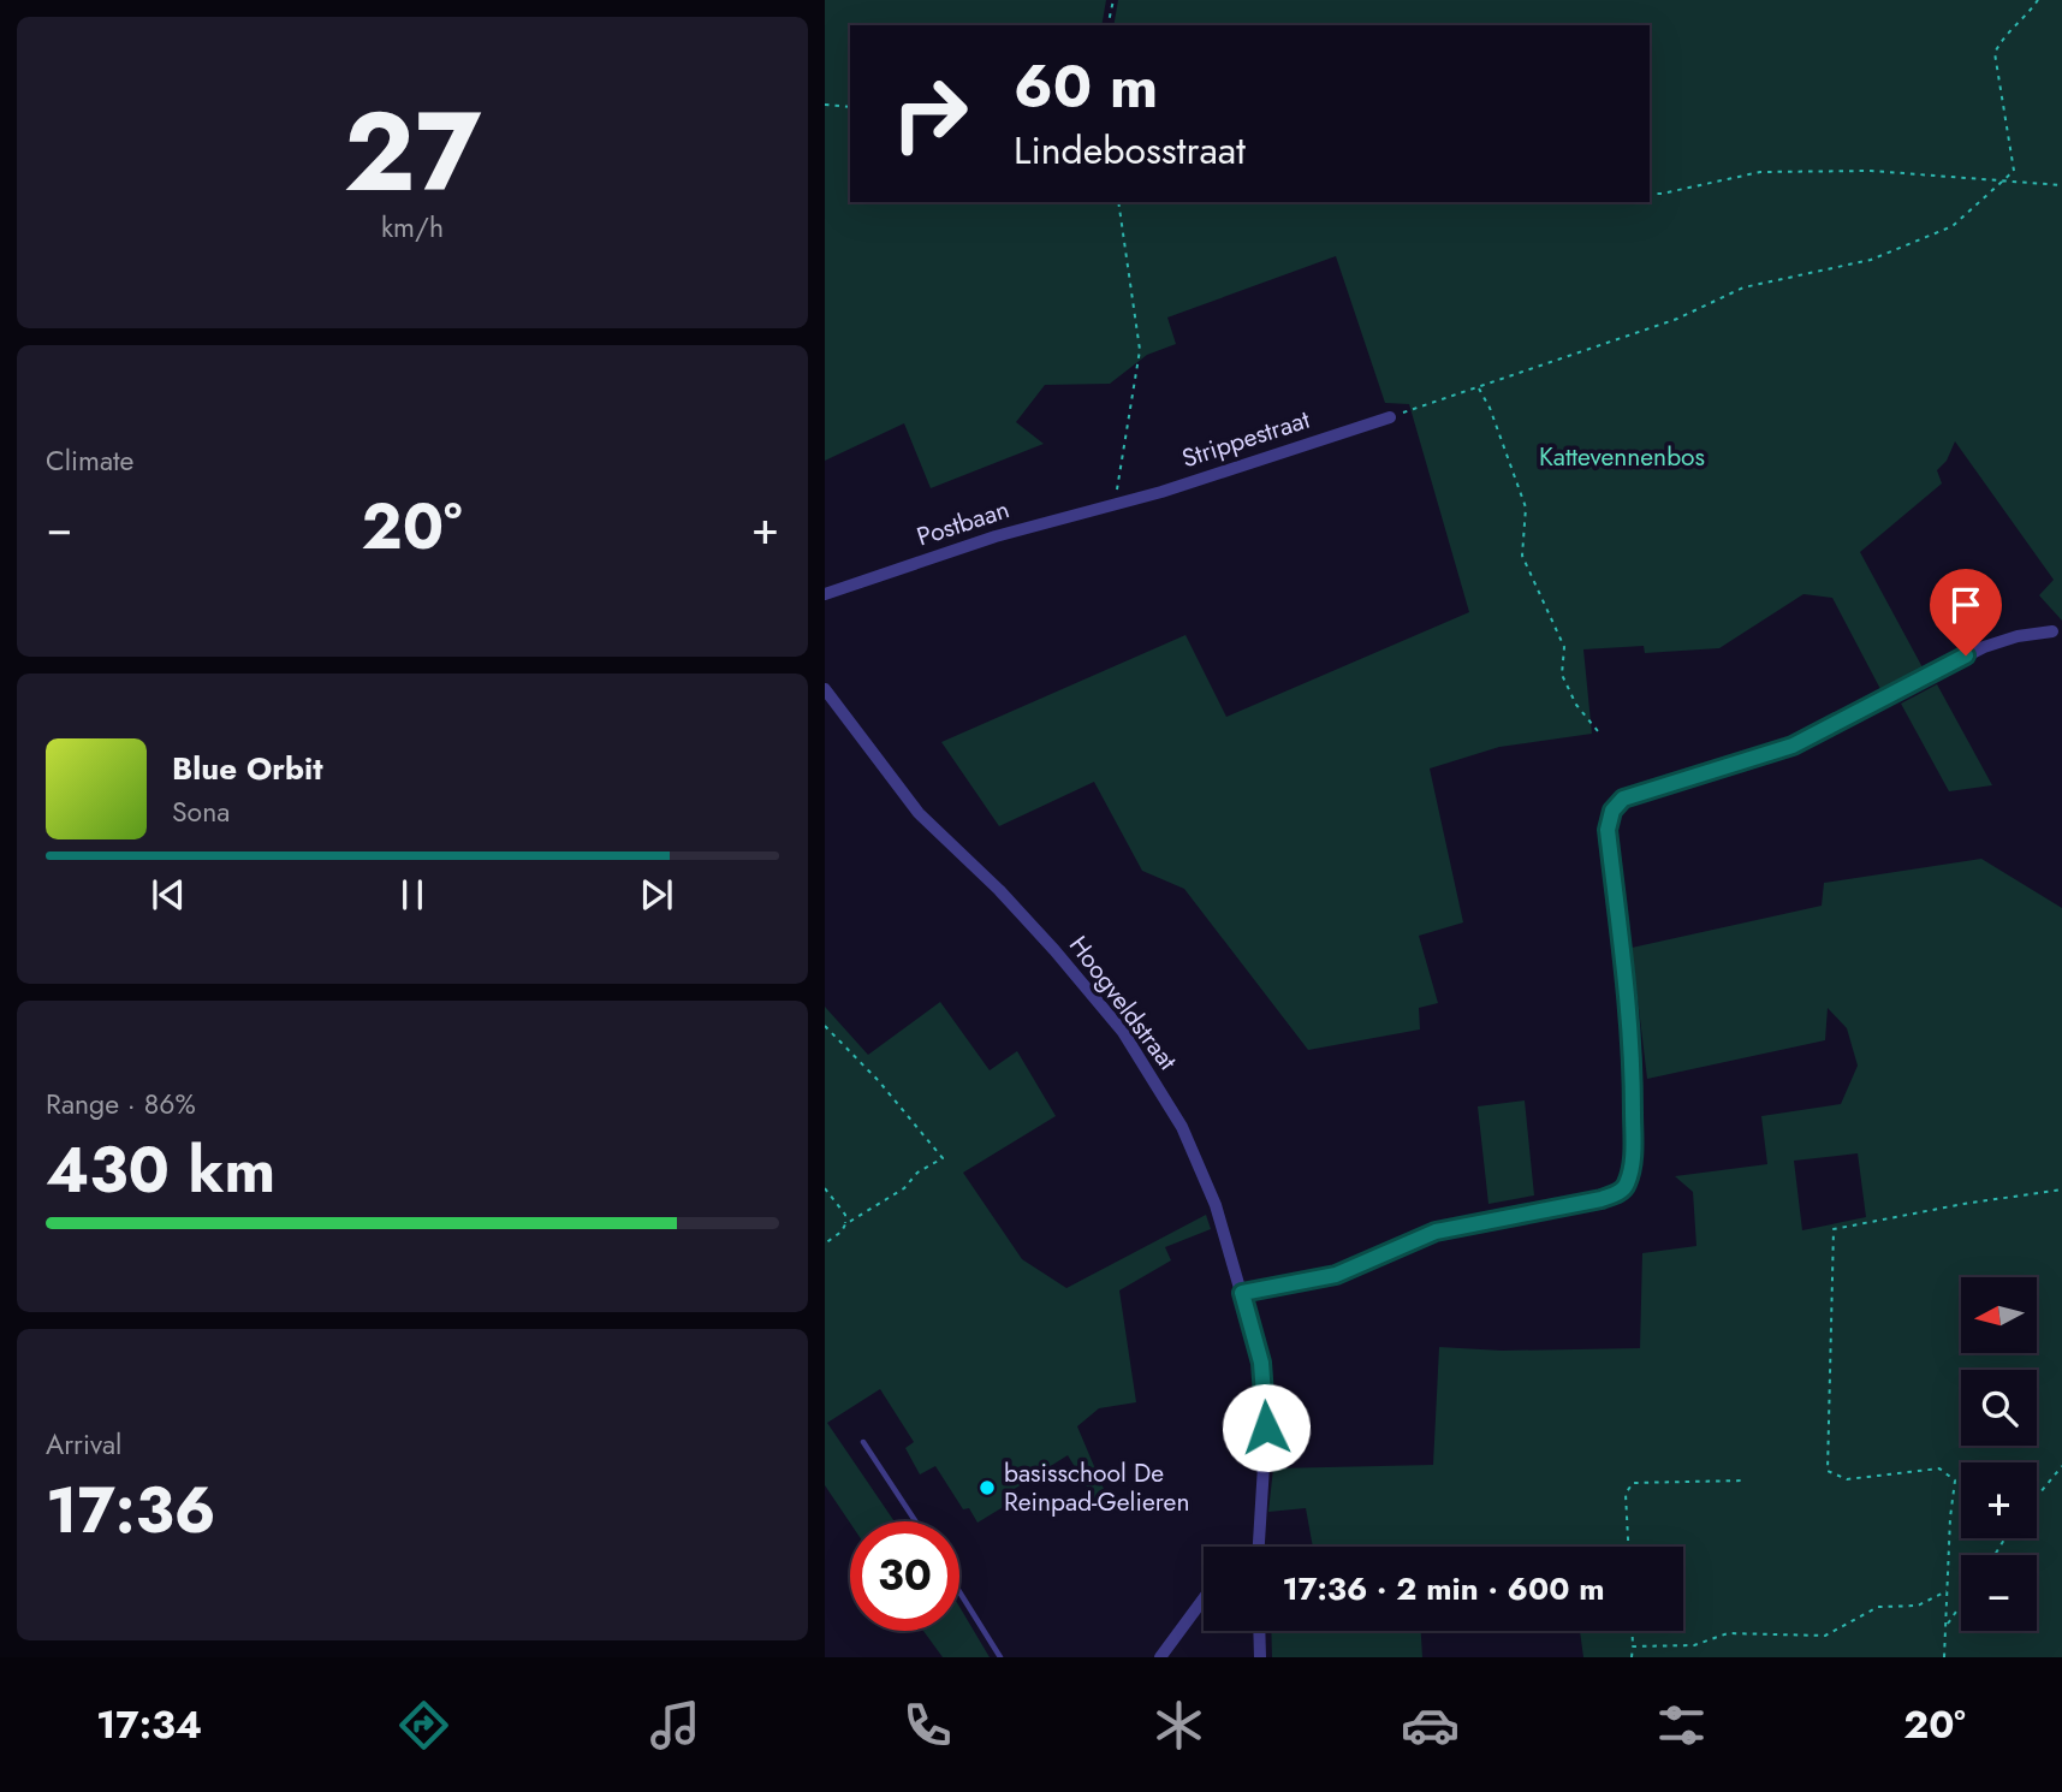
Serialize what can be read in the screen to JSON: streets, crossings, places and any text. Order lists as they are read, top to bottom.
{
  "streets": {
    "street": ["Strippestraat", "Postbaan", "Hoogveldstraat"]
  },
  "crossings": [
    ["Strippestraat", "Postbaan"]
  ],
  "parks": ["Kattevennenbos"],
  "places": ["basisschool De Reinpad-Gelieren"],
  "north": "left",
  "page": {
    "tile": [
      ["27", "km/h"],
      "Climate",
      ["Range · 86%", "430 km"],
      ["Arrival", "17:36"]
    ],
    "turn": ["60 m", "Lindebosstraat"],
    "heat": ["−", "20°", "+"],
    "song": ["Blue Orbit", "Sona"],
    "map_buttons": ["+", "−"],
    "limit": "30",
    "trip": "17:36 · 2 min · 600 m",
    "tabs": ["17:34", "20°"]
  }
}
